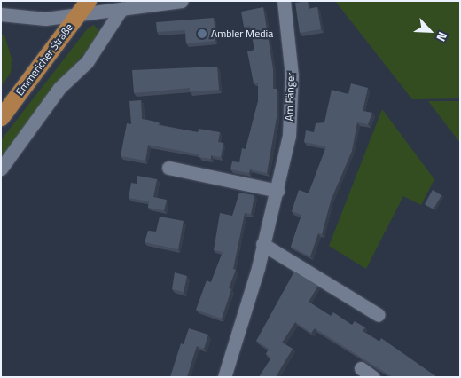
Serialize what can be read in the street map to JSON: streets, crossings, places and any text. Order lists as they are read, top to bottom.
{
  "streets": {
    "main road": ["Emmericher Straße"],
    "street": ["Am Fänger"]
  },
  "places": ["Ambler Media"],
  "north": "bottom right"
}
